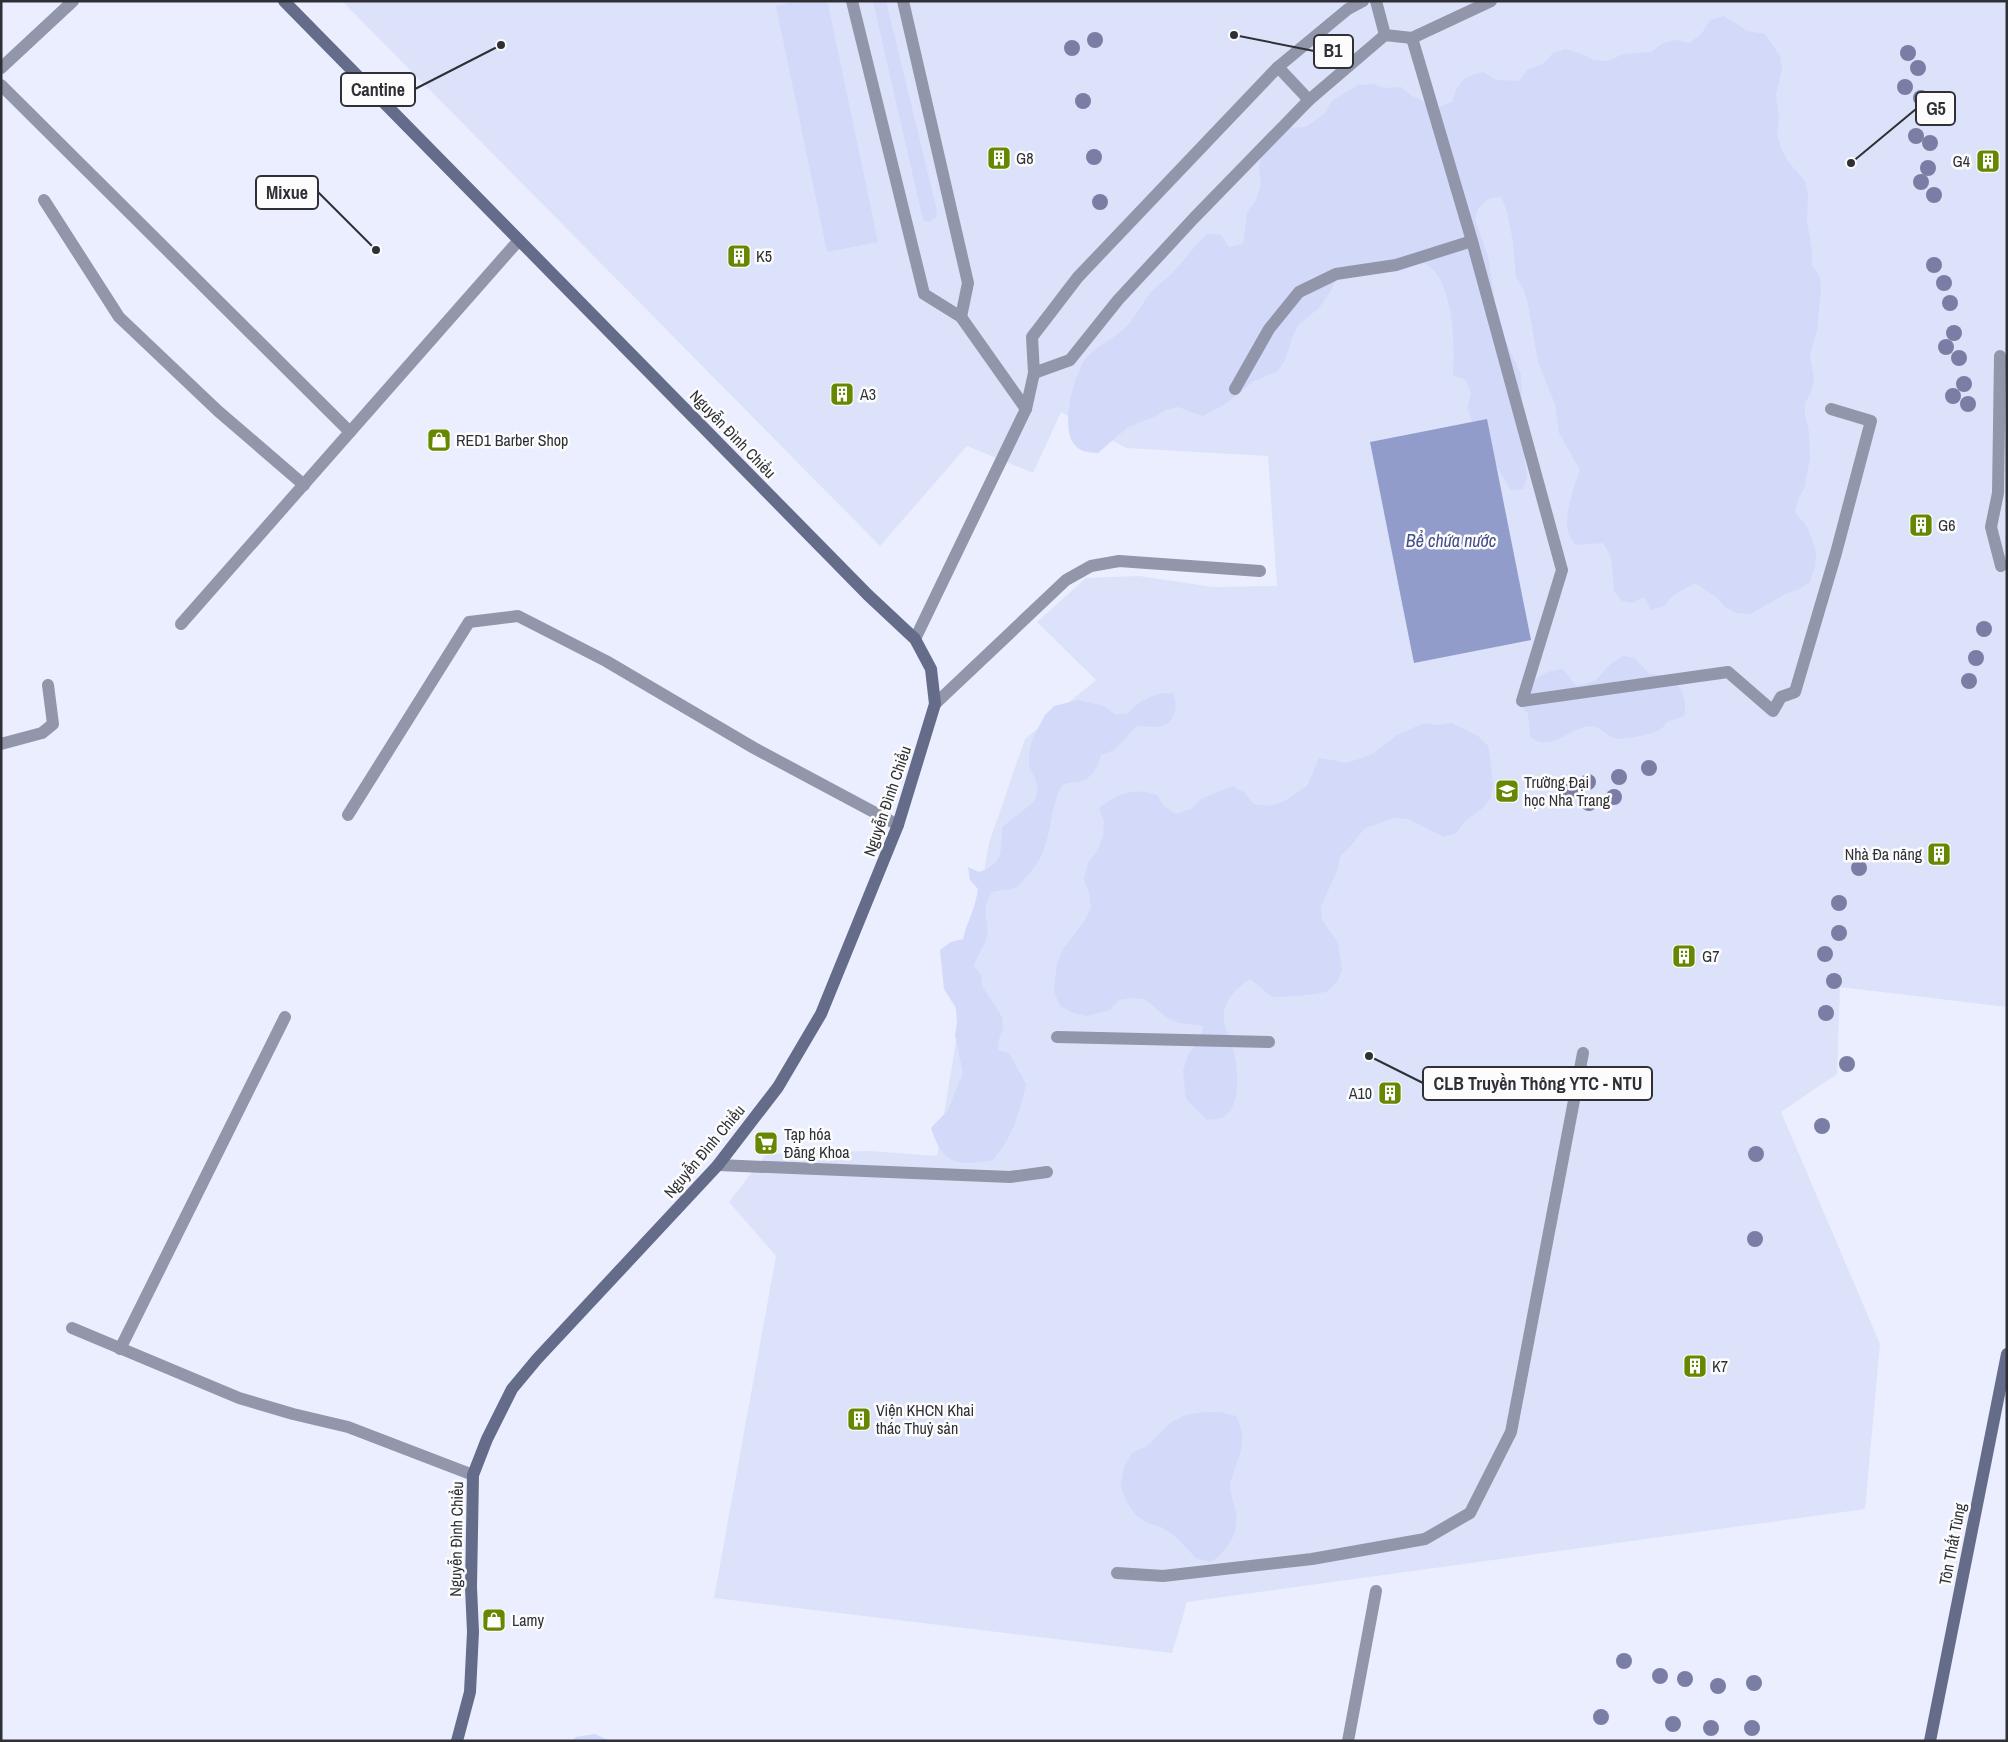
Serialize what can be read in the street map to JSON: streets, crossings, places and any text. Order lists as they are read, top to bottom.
{
  "streets": {
    "street": ["Nguyễn Đình Chiểu", "Tôn Thất Tùng"]
  },
  "water": ["Bể chứa nước"],
  "places": {
    "other": [
      "B1",
      "Cantine",
      "G5",
      "Mixue",
      "CLB Truyền Thông YTC - NTU"
    ],
    "building": [
      "G8",
      "G4",
      "K5",
      "A3",
      "G6",
      "Nhà Đa năng",
      "G7",
      "A10",
      "K7",
      "Viện KHCN Khai thác Thuỷ sản"
    ],
    "shop": ["RED1 Barber Shop", "Lamy"],
    "school or university": ["Trường Đại học Nha Trang"],
    "supermarket": ["Tạp hóa Đăng Khoa"]
  }
}
